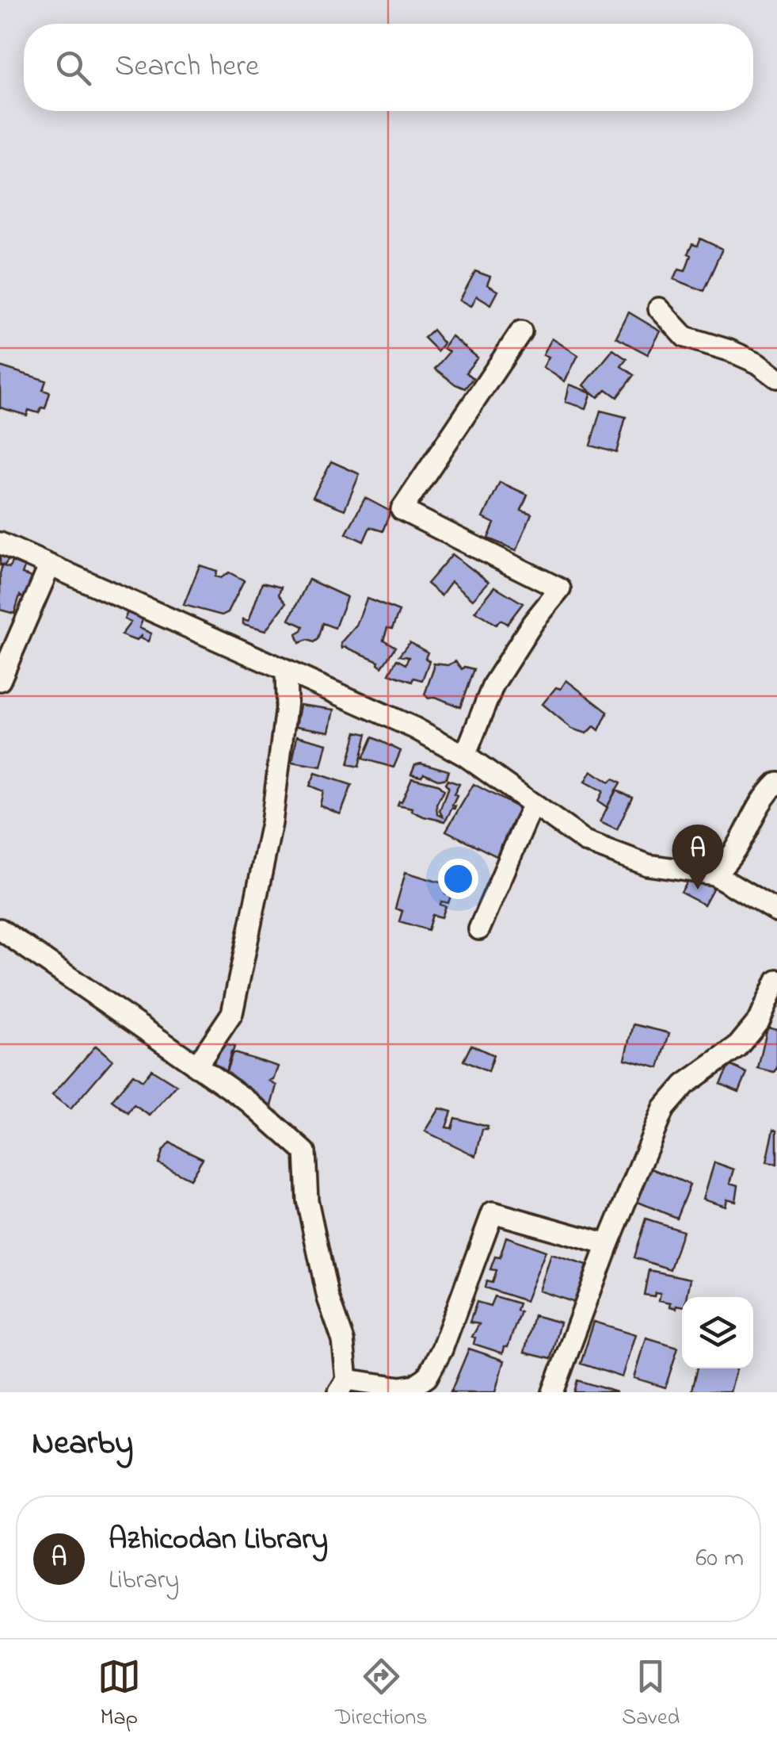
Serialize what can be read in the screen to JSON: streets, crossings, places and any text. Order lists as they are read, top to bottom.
{
  "page": {
    "search": "Search here",
    "pins": "A",
    "heading": "Nearby",
    "list": [
      {
        "mark": "A",
        "name": "Azhicodan Library",
        "note": "Library",
        "value": "60 m"
      }
    ],
    "nav": ["Map", "Directions", "Saved"]
  }
}
